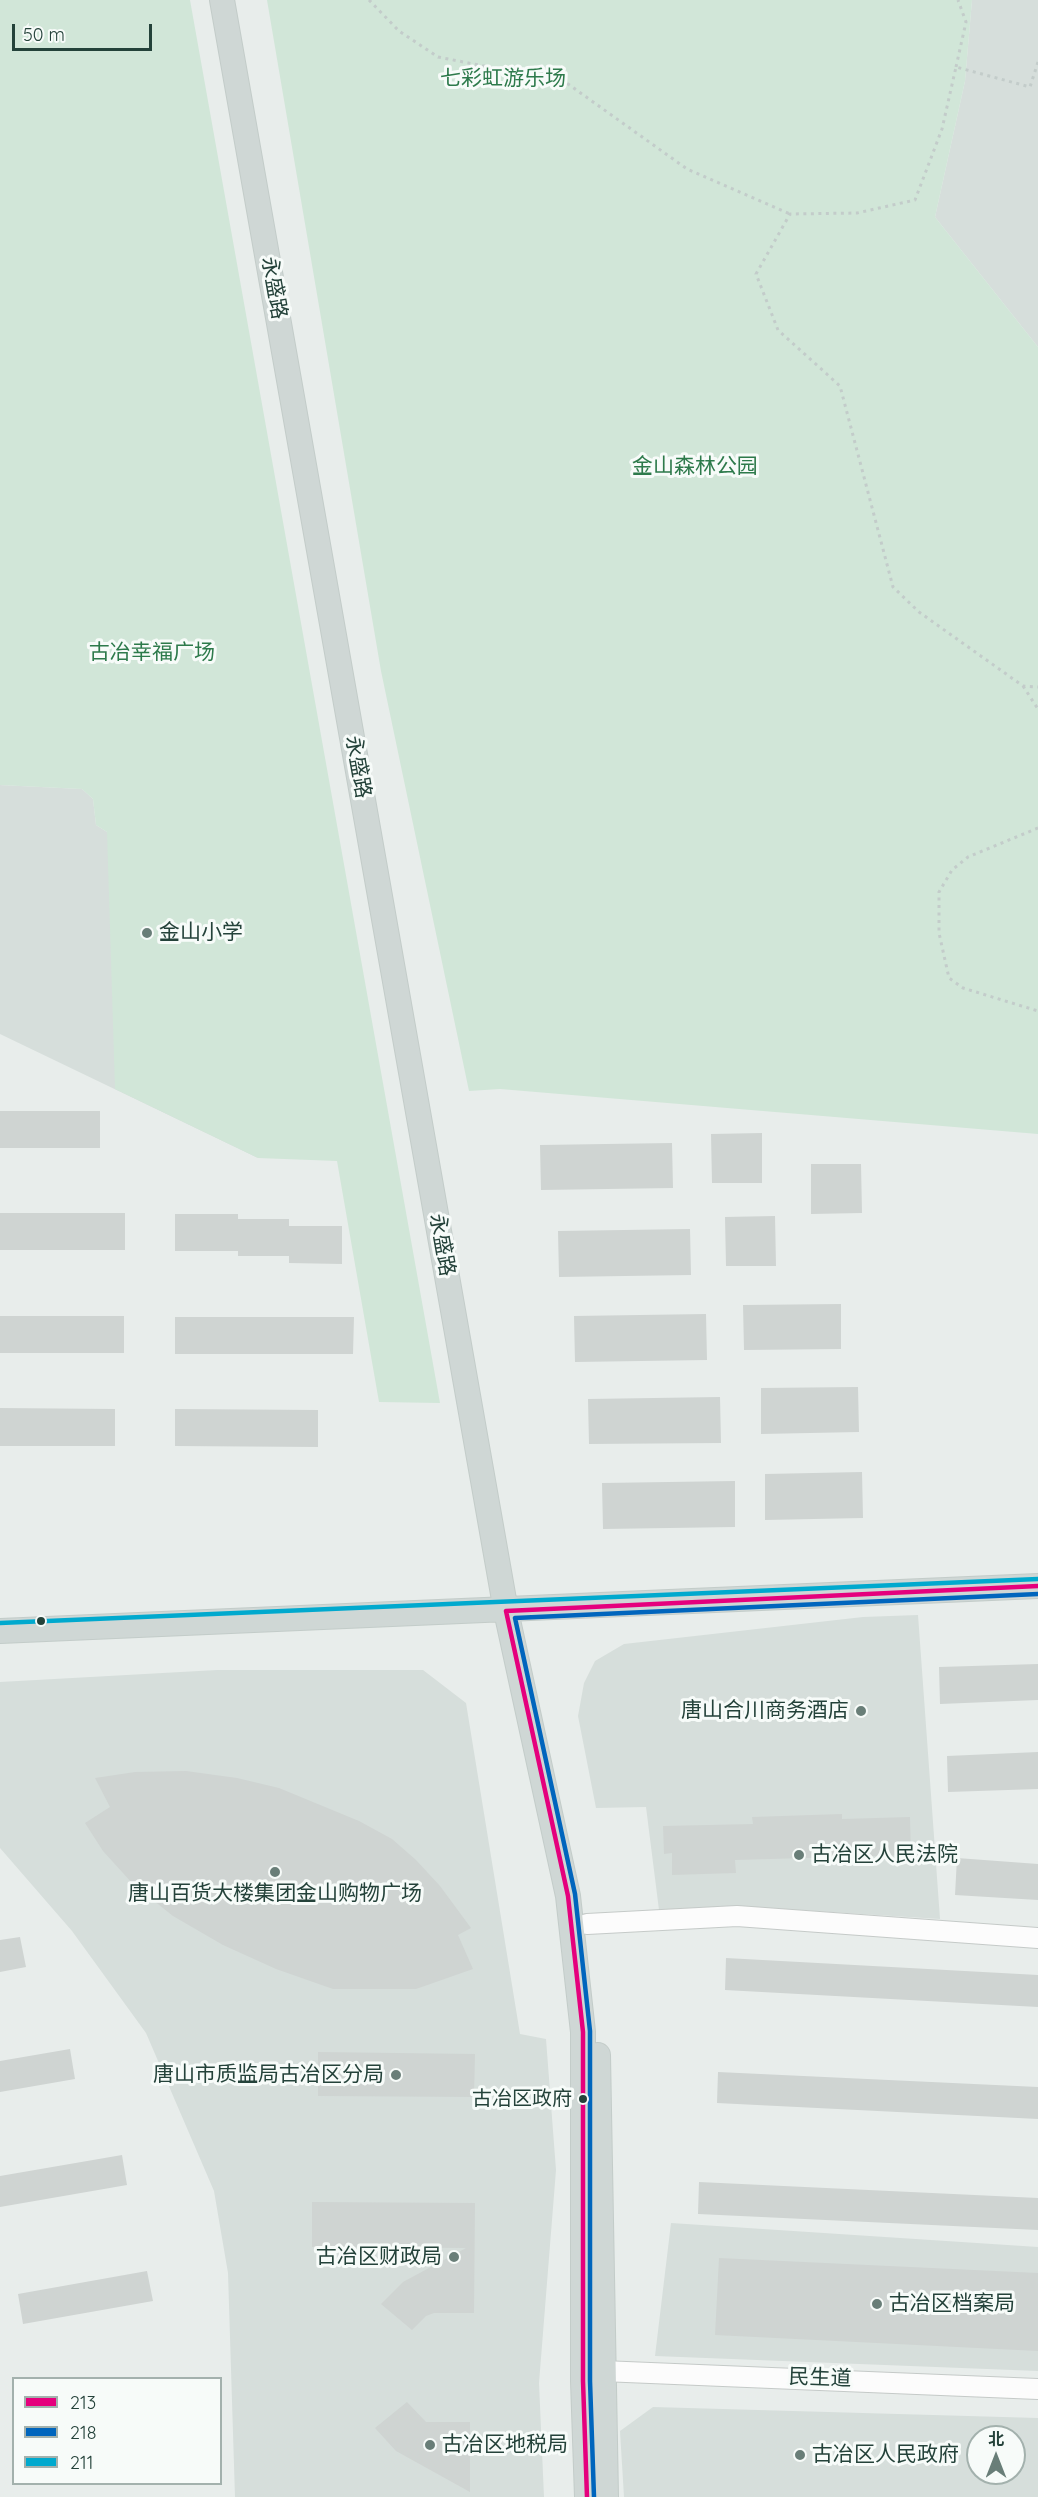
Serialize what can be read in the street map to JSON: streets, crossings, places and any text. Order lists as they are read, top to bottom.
{
  "streets": {
    "main road": ["永盛路"],
    "street": ["民生道"]
  },
  "crossings": [
    ["永盛路", "民生道"]
  ],
  "parks": ["七彩虹游乐场", "金山森林公园", "古冶幸福广场"],
  "places": [
    "金山小学",
    "唐山合川商务酒店",
    "古冶区人民法院",
    "唐山百货大楼集团金山购物广场",
    "唐山市质监局古冶区分局",
    "古冶区政府",
    "古冶区财政局",
    "古冶区档案局",
    "古冶区地税局",
    "古冶区人民政府"
  ],
  "lines": ["transit line 211", "transit line 213", "transit line 218"],
  "legend": ["213", "218", "211"],
  "scale_bar": "50 m",
  "north": "top"
}
